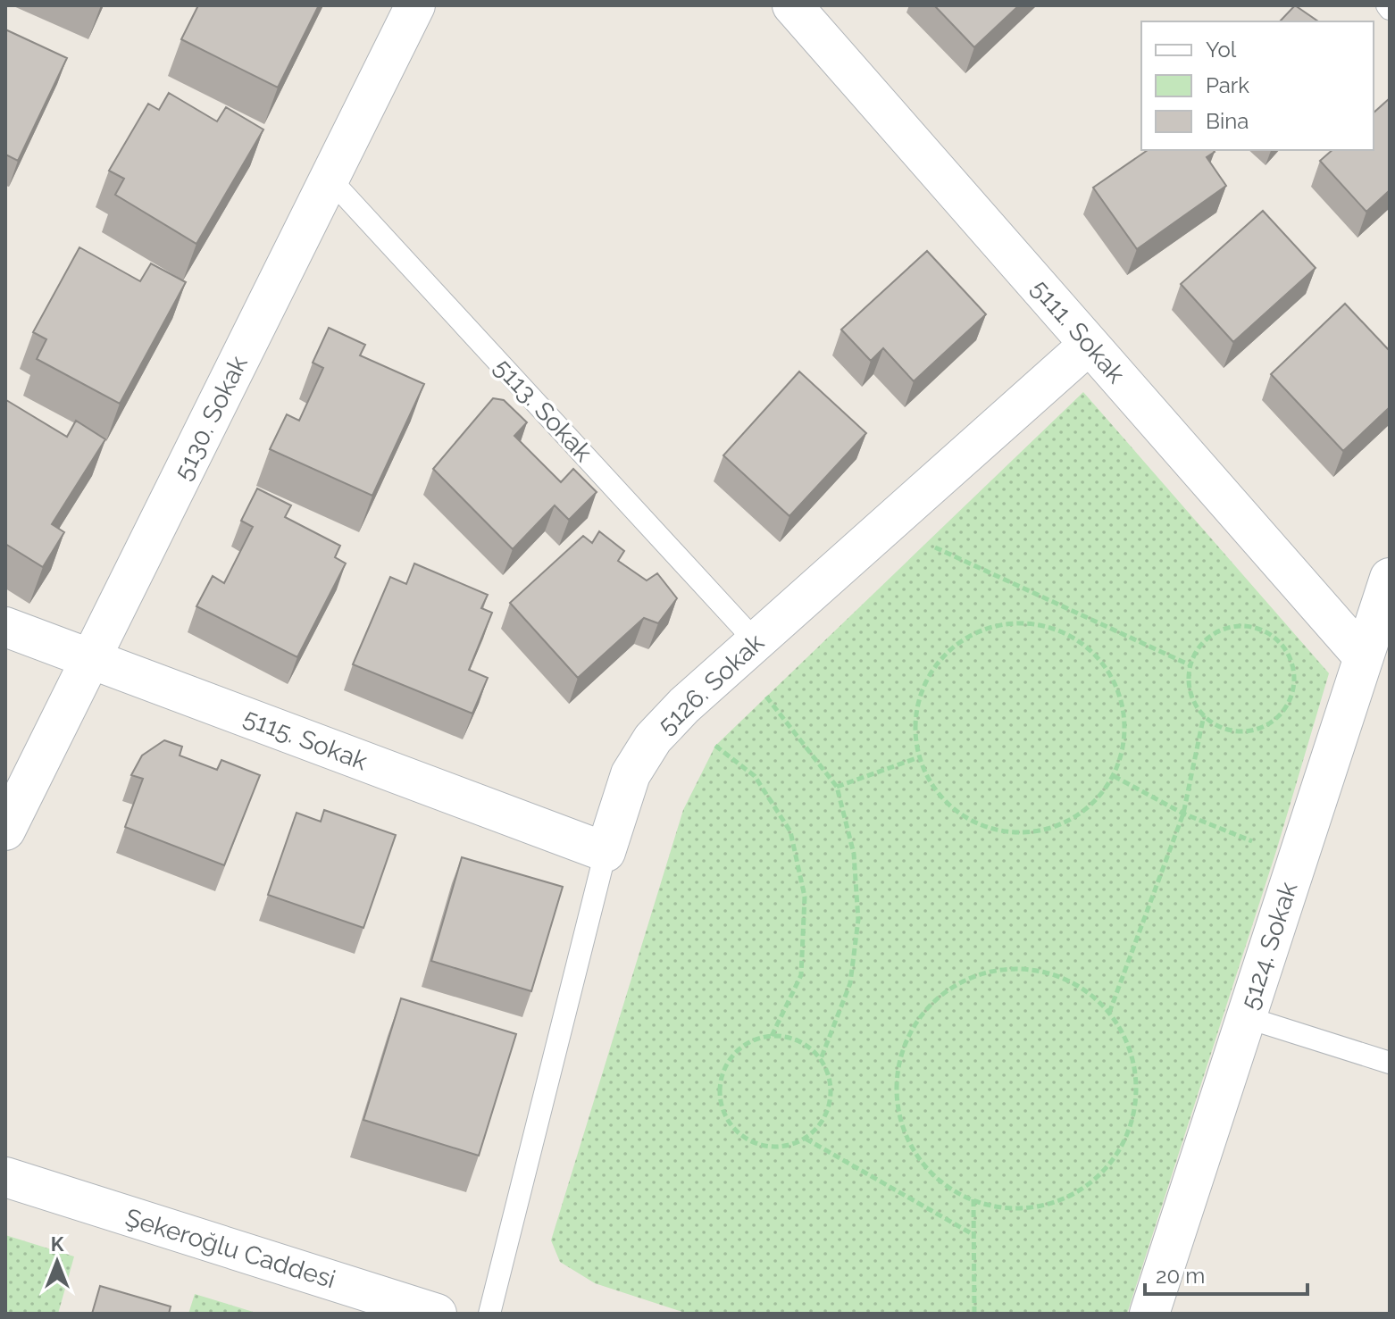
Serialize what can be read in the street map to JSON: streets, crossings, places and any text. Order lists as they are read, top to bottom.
{
  "streets": {
    "street": [
      "5111. Sokak",
      "5130. Sokak",
      "5126. Sokak",
      "5115. Sokak",
      "5124. Sokak",
      "Şekeroğlu Caddesi"
    ],
    "lane": ["5113. Sokak"]
  },
  "crossings": [
    ["5111. Sokak", "5126. Sokak"],
    ["5111. Sokak", "5124. Sokak"],
    ["5113. Sokak", "5130. Sokak"],
    ["5113. Sokak", "5126. Sokak"],
    ["5130. Sokak", "5115. Sokak"],
    ["5126. Sokak", "5115. Sokak"]
  ],
  "legend": ["Yol", "Park", "Bina"],
  "scale_bar": "20 m",
  "north": "top"
}
